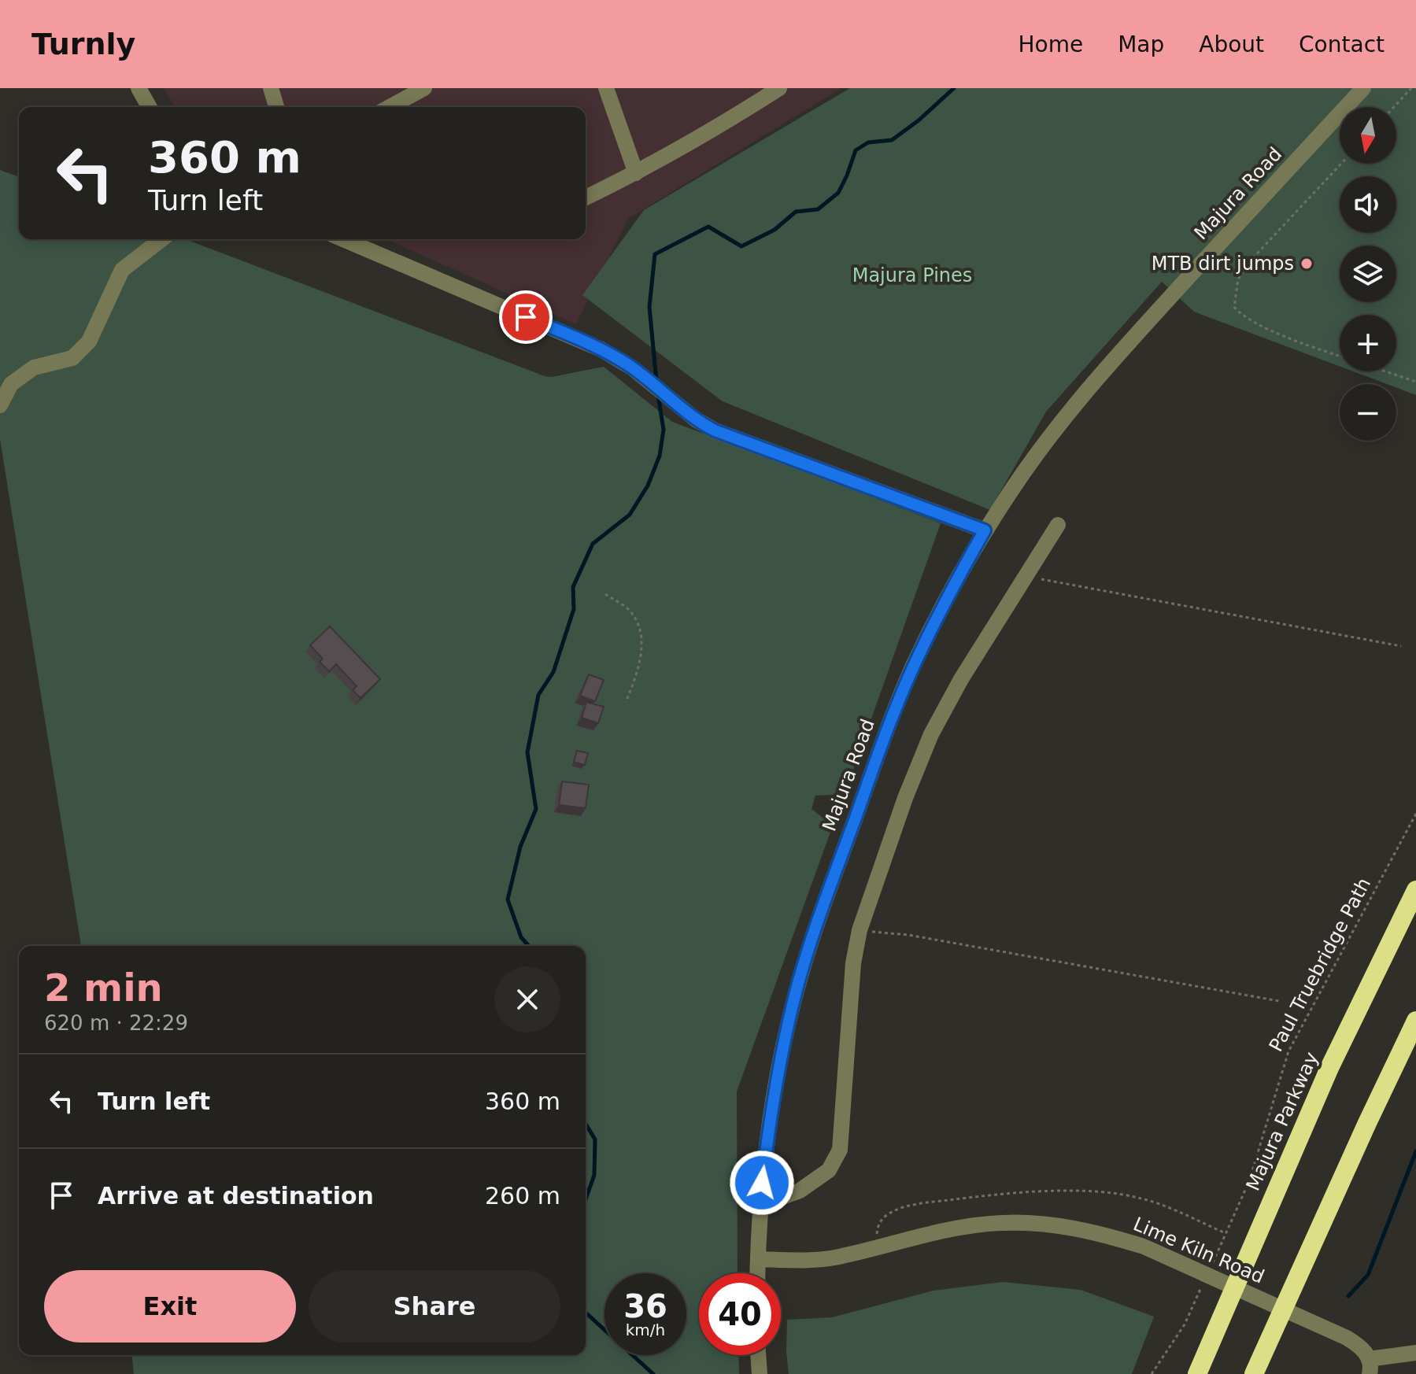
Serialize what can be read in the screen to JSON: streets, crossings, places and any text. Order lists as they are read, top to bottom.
{
  "streets": {
    "highway": ["Majura Parkway"],
    "street": ["Majura Road", "Lime Kiln Road"],
    "path": ["Paul Truebridge Path"]
  },
  "crossings": [
    ["Majura Road", "Lime Kiln Road"],
    ["Paul Truebridge Path", "Lime Kiln Road"]
  ],
  "parks": ["Majura Pines"],
  "places": ["MTB dirt jumps"],
  "north": "bottom",
  "page": {
    "header": "Turnly",
    "nav": [
      "Home",
      "Map",
      "About",
      "Contact"
    ],
    "map_buttons": ["+", "−"],
    "turn": ["360 m", "Turn left"],
    "heading": ["2 min", "620 m · 22:29"],
    "list": [
      {
        "name": "Turn left",
        "value": "360 m"
      },
      {
        "name": "Arrive at destination",
        "value": "260 m"
      }
    ],
    "buttons": ["Exit", "Share"],
    "speed": "36 km/h",
    "limit": "40"
  }
}
